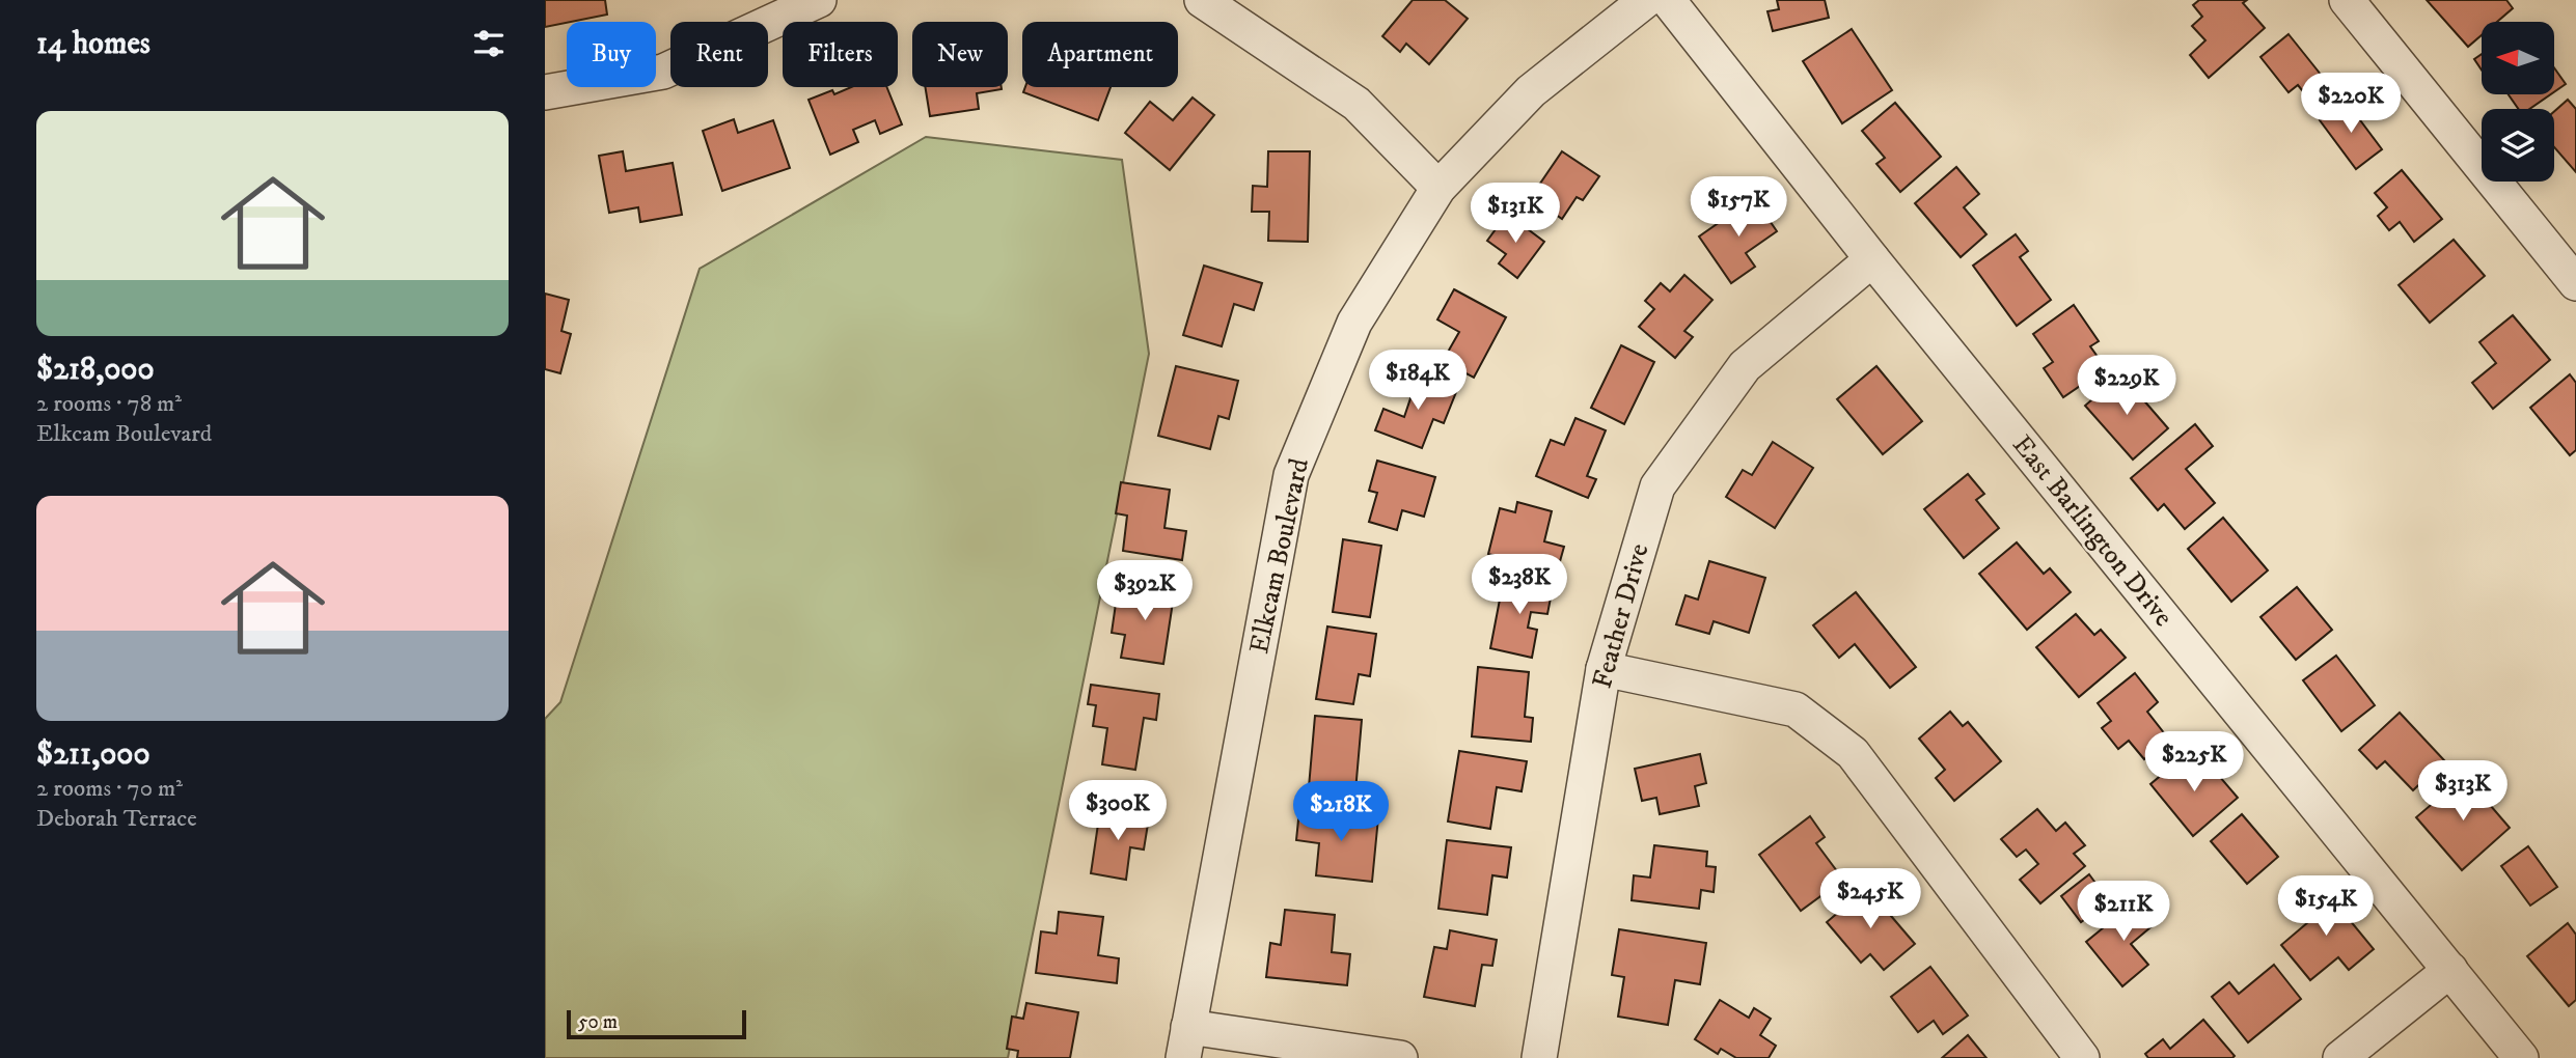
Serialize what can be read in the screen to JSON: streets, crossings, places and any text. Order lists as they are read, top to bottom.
{
  "streets": {
    "street": ["East Barlington Drive", "Elkcam Boulevard", "Feather Drive"]
  },
  "crossings": [
    ["East Barlington Drive", "Feather Drive"]
  ],
  "scale_bar": "50 m",
  "north": "left",
  "page": {
    "heading": "14 homes",
    "chip": [
      "Buy",
      "Rent",
      "Filters",
      "New",
      "Apartment"
    ],
    "price": [
      "$220K",
      "$157K",
      "$131K",
      "$184K",
      "$229K",
      "$238K",
      "$392K",
      "$225K",
      "$313K",
      "$300K",
      "$218K",
      "$245K",
      "$154K",
      "$211K"
    ],
    "list": [
      {
        "name": "$218,000",
        "note": "2 rooms · 78 m² · Elkcam Boulevard"
      },
      {
        "name": "$211,000",
        "note": "2 rooms · 70 m² · Deborah Terrace"
      }
    ],
    "scale": "50 m"
  }
}
